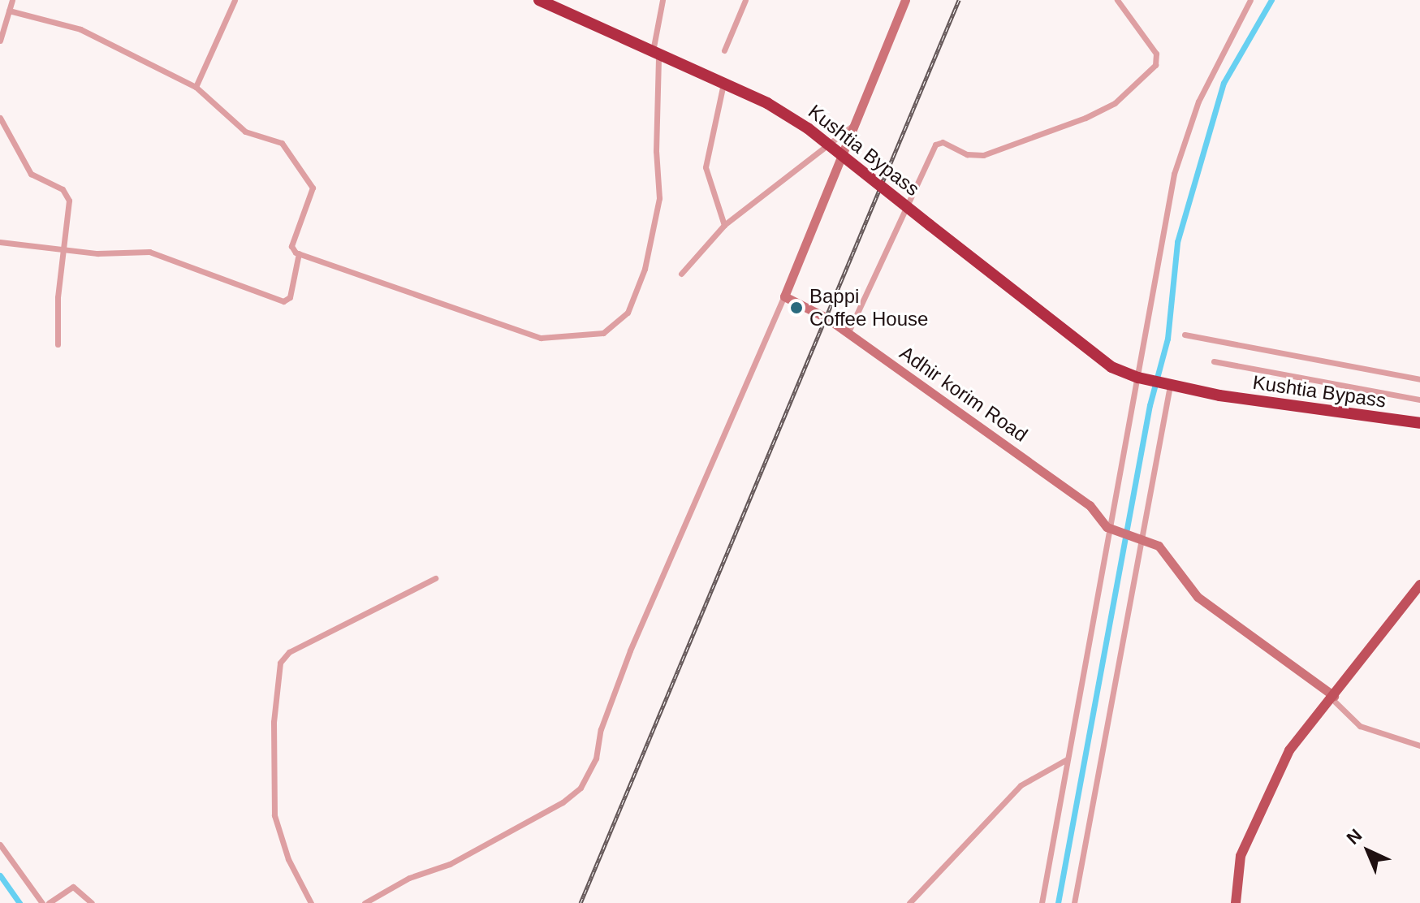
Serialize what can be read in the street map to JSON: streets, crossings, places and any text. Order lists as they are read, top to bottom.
{
  "streets": {
    "highway": ["Kushtia Bypass"],
    "main road": ["Adhir korim Road"]
  },
  "places": ["Bappi Coffee House"],
  "north": "top left"
}
